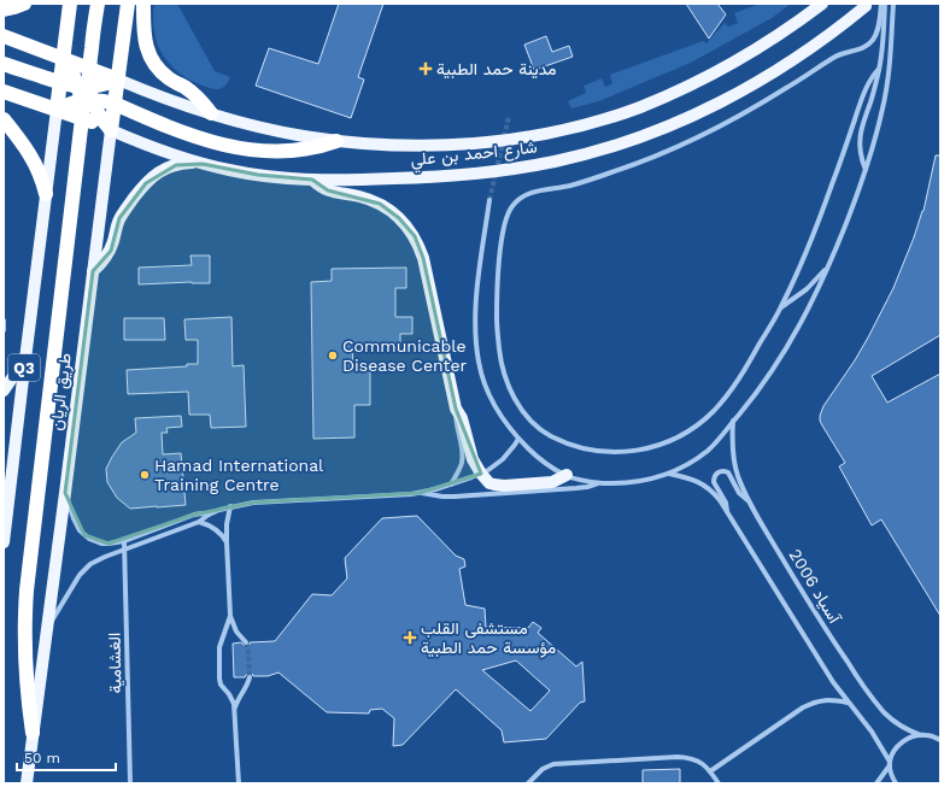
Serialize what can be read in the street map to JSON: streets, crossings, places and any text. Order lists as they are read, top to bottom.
{
  "streets": {
    "highway": ["شارع احمد بن علي", "Q3", "طريق الريان"],
    "street": ["آسياد 2006", "الغشامية"]
  },
  "crossings": [
    ["شارع احمد بن علي", "Q3"],
    ["شارع احمد بن علي", "طريق الريان"]
  ],
  "places": {
    "health": ["مدينة حمد الطبية", "مستشفى القلب مؤسسة حمد الطبية"],
    "other": ["Communicable Disease Center", "Hamad International Training Centre"]
  },
  "scale_bar": "50 m"
}
